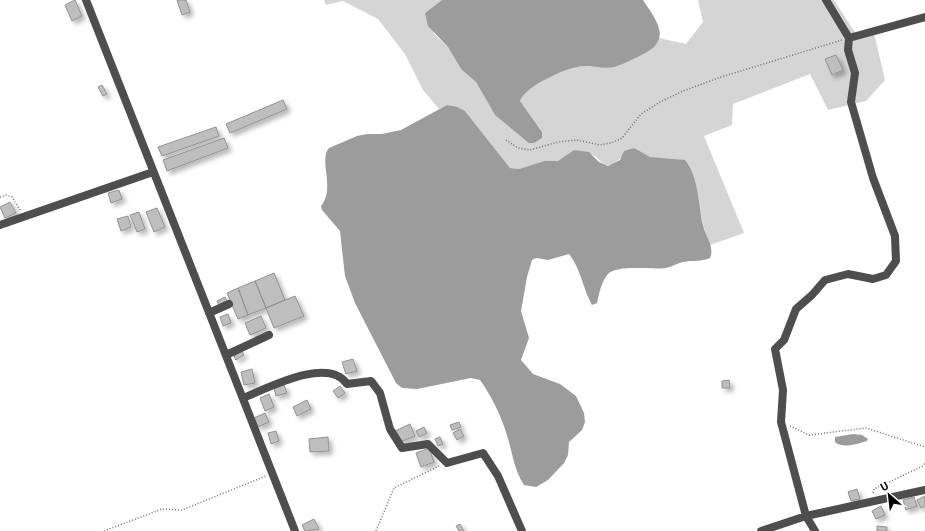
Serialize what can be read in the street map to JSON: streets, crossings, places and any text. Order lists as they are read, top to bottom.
{
  "north": "top left"
}
